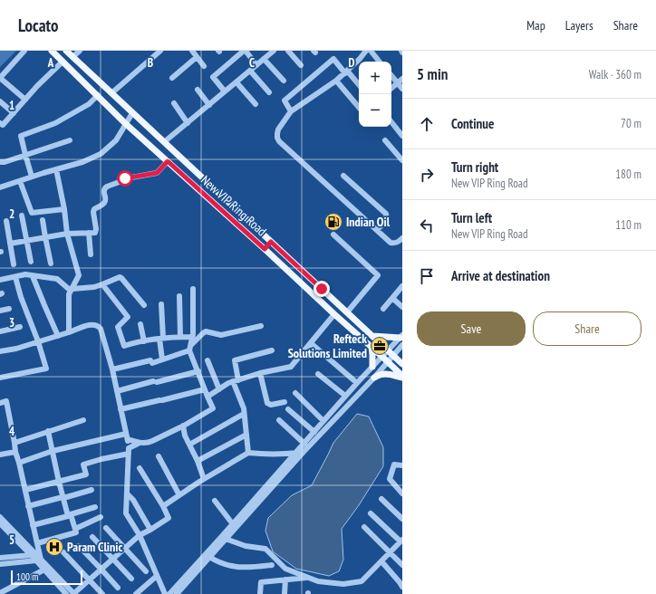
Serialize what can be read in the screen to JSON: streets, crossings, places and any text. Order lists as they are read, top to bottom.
{
  "streets": {
    "main road": ["New VIP Ring Road"]
  },
  "places": {
    "fuel station": ["Indian Oil"],
    "office": ["Refteck Solutions Limited"],
    "hospital": ["Param Clinic"]
  },
  "scale_bar": "100 m",
  "page": {
    "header": "Locato",
    "nav": ["Map", "Layers", "Share"],
    "heading": ["5 min", "Walk · 360 m"],
    "map_buttons": ["+", "−"],
    "list": [
      ["Continue", "70 m"],
      ["Turn right", "New VIP Ring Road", "180 m"],
      ["Turn left", "New VIP Ring Road", "110 m"],
      "Arrive at destination"
    ],
    "buttons": ["Save", "Share"],
    "scale": "100 m"
  },
  "grid": {
    "columns": [
      "A",
      "B",
      "C",
      "D"
    ],
    "rows": [
      "1",
      "2",
      "3",
      "4",
      "5"
    ]
  }
}
